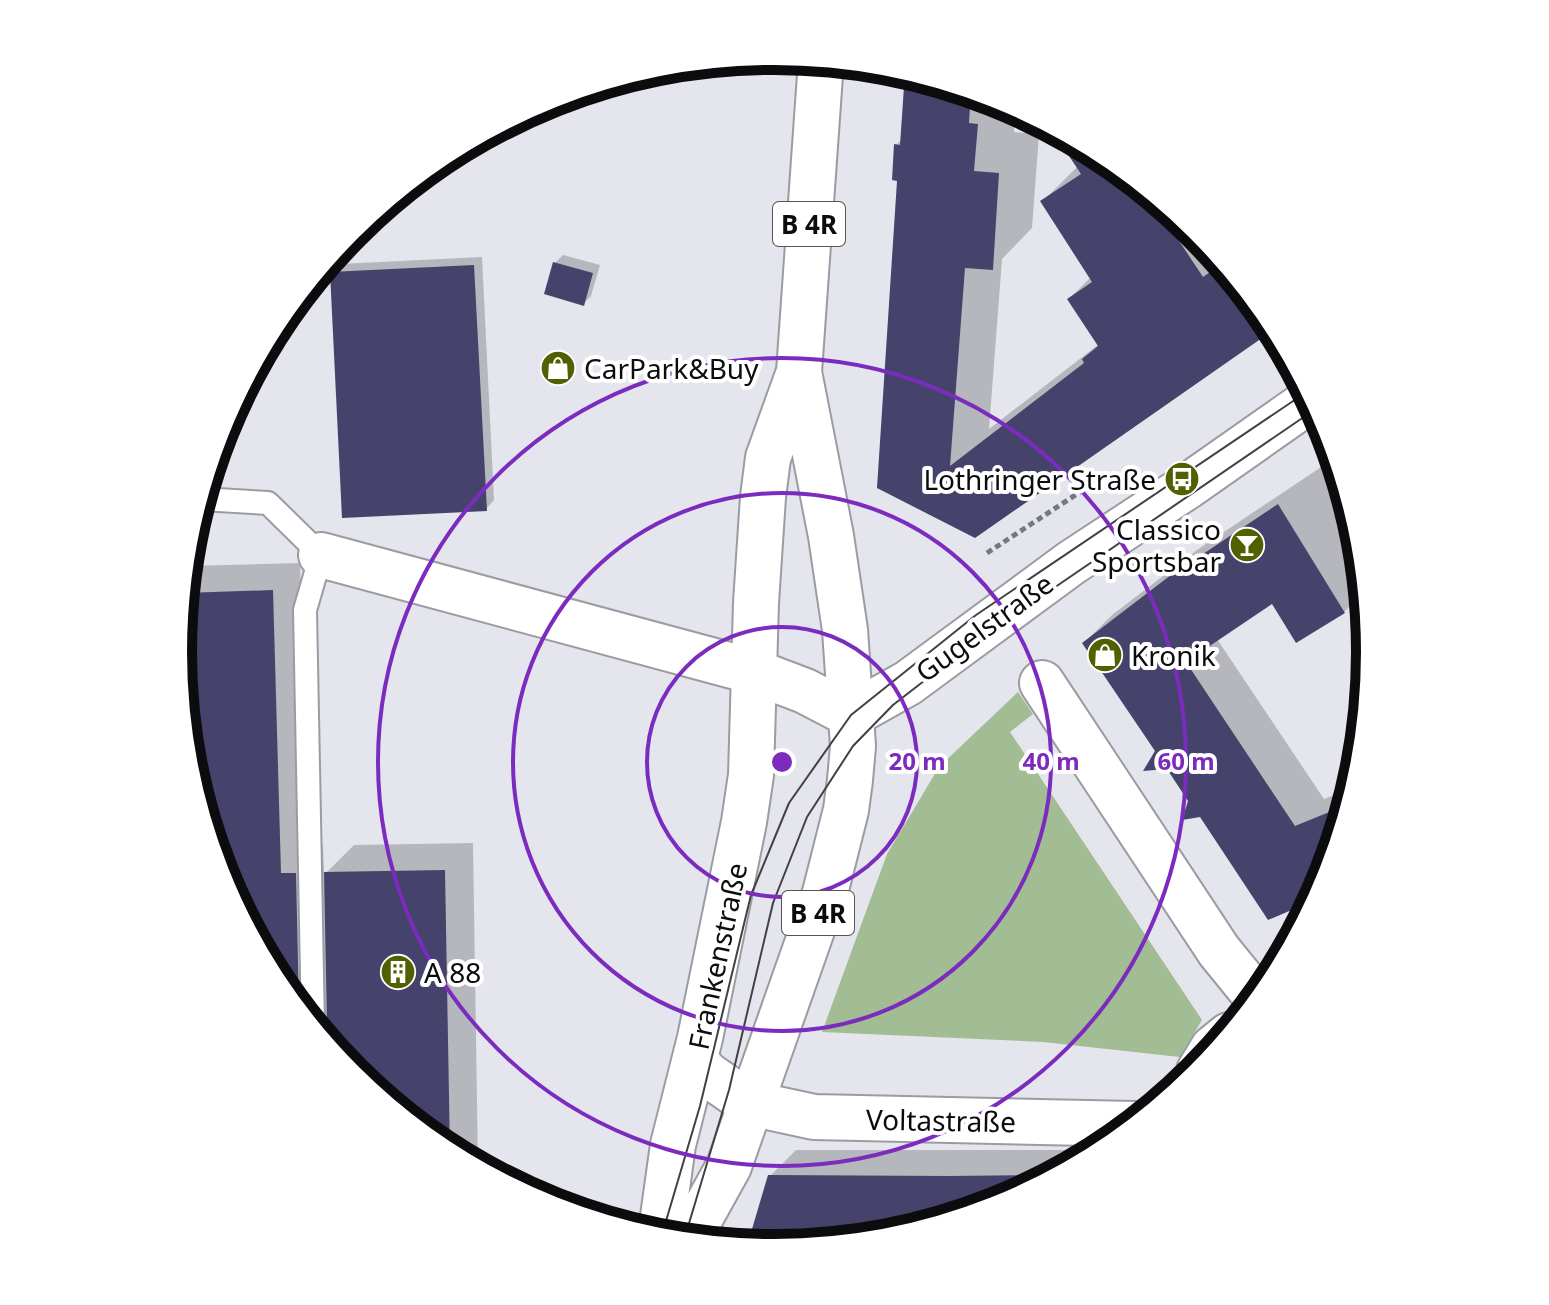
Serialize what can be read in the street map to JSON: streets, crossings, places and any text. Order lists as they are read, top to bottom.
{
  "streets": {
    "main road": [
      "B 4R",
      "Gugelstraße",
      "Frankenstraße",
      "Voltastraße"
    ]
  },
  "crossings": [
    ["Gugelstraße", "Frankenstraße"],
    ["Frankenstraße", "Voltastraße"]
  ],
  "places": {
    "shop": ["CarPark&Buy", "Kronik"],
    "bus stop": ["Lothringer Straße"],
    "bar": ["Classico Sportsbar"],
    "building": ["A 88"]
  },
  "rings": ["20 m", "40 m", "60 m"]
}
